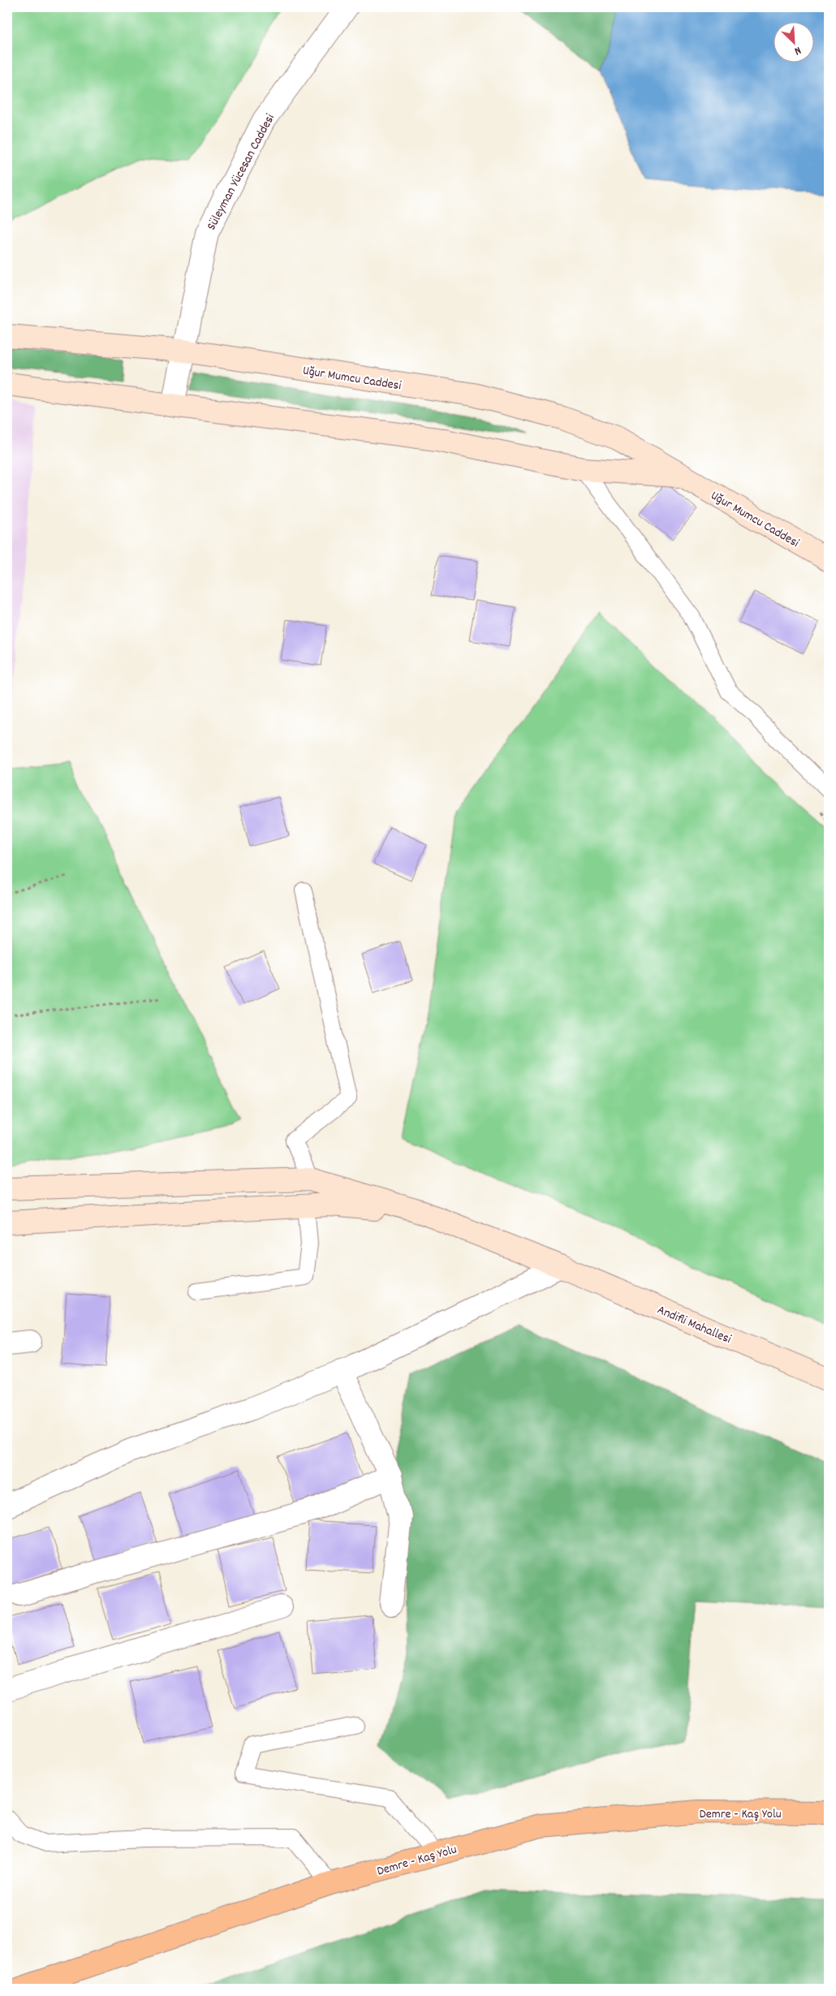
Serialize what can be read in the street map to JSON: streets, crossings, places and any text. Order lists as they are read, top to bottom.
{
  "streets": {
    "highway": ["Demre - Kaş Yolu"],
    "main road": ["Uğur Mumcu Caddesi", "Andifli Mahallesi"],
    "street": ["Süleyman Yücesan Caddesi"]
  },
  "crossings": [
    ["Süleyman Yücesan Caddesi", "Uğur Mumcu Caddesi"]
  ],
  "north": "bottom right"
}
